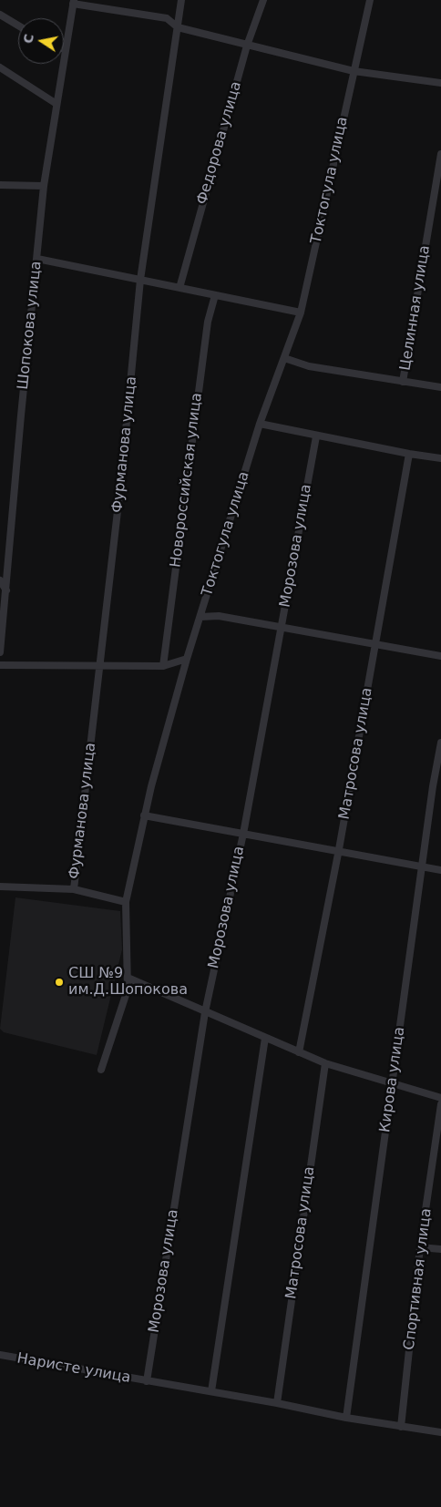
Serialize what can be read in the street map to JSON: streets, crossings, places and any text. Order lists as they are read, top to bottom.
{
  "streets": {
    "street": [
      "Федорова улица",
      "Токтогула улица",
      "Целинная улица",
      "Шопокова улица",
      "Фурманова улица",
      "Новороссийская улица",
      "Морозова улица",
      "Матросова улица",
      "Кирова улица",
      "Спортивная улица",
      "Наристе улица"
    ]
  },
  "crossings": [
    ["Морозова улица", "Наристе улица"],
    ["Матросова улица", "Наристе улица"],
    ["Кирова улица", "Наристе улица"],
    ["Спортивная улица", "Наристе улица"]
  ],
  "places": ["СШ №9 им.Д.Шопокова"],
  "north": "left"
}
